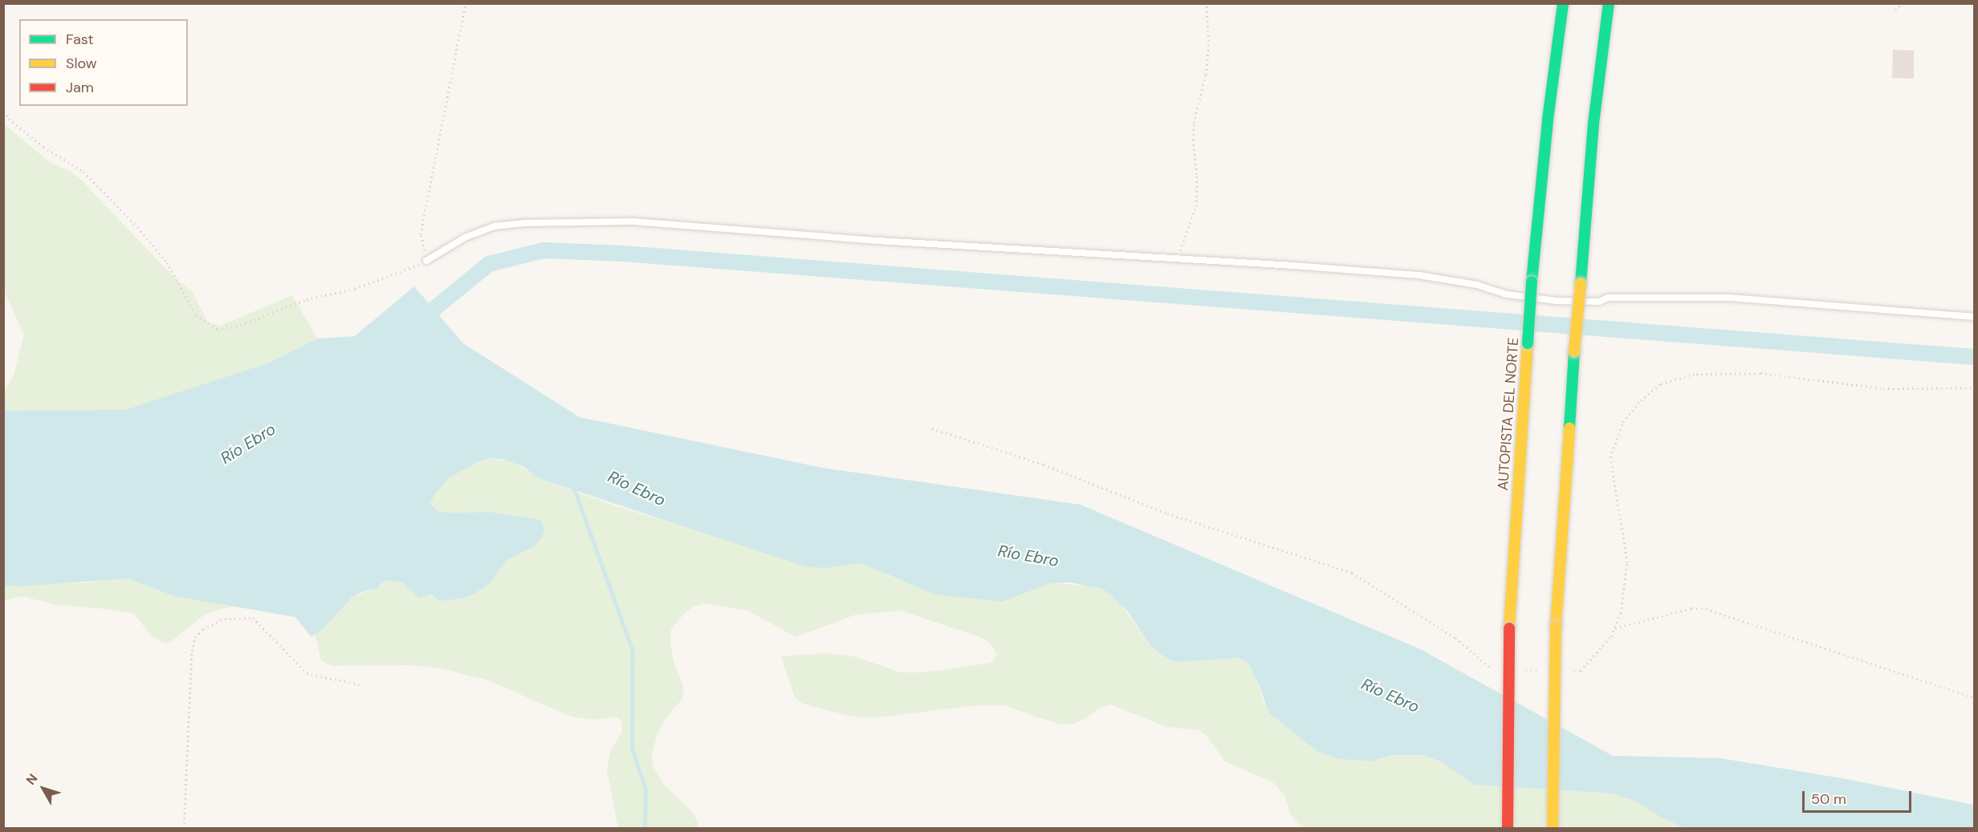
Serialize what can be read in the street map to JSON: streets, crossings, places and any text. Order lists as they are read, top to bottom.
{
  "streets": {
    "highway": ["AUTOPISTA DEL NORTE"]
  },
  "water": ["Río Ebro"],
  "legend": ["Fast", "Slow", "Jam"],
  "scale_bar": "50 m",
  "north": "top left"
}
